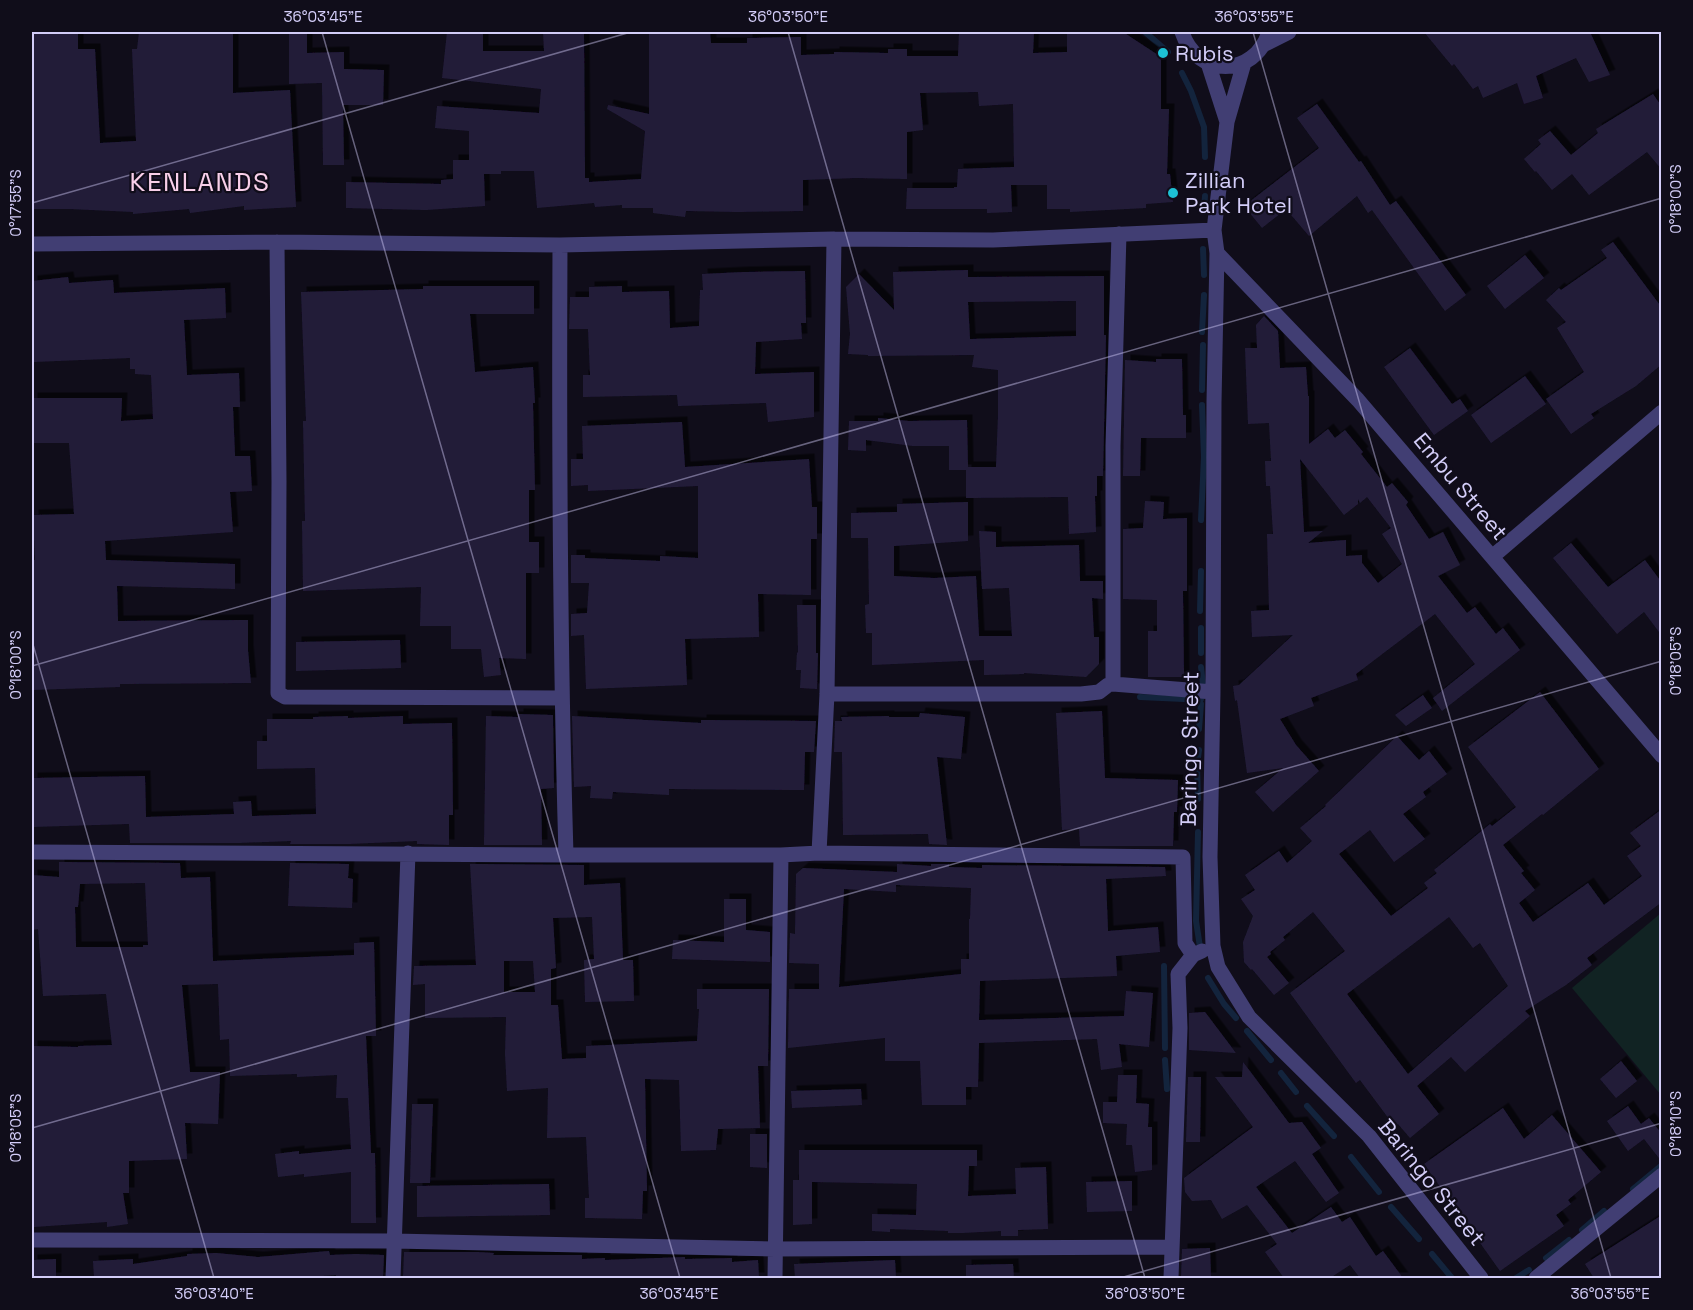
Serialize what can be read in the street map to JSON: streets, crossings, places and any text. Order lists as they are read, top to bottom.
{
  "streets": {
    "street": ["Embu Street", "Baringo Street"]
  },
  "crossings": [
    ["Embu Street", "Baringo Street"]
  ],
  "districts": ["KENLANDS"],
  "places": ["Rubis", "Zillian Park Hotel"],
  "coordinates": [
    "36°03'45\"E",
    "36°03'50\"E",
    "36°03'55\"E",
    "0°18'00\"S",
    "0°17'55\"S",
    "0°18'05\"S",
    "0°18'10\"S",
    "36°03'40\"E"
  ]
}
